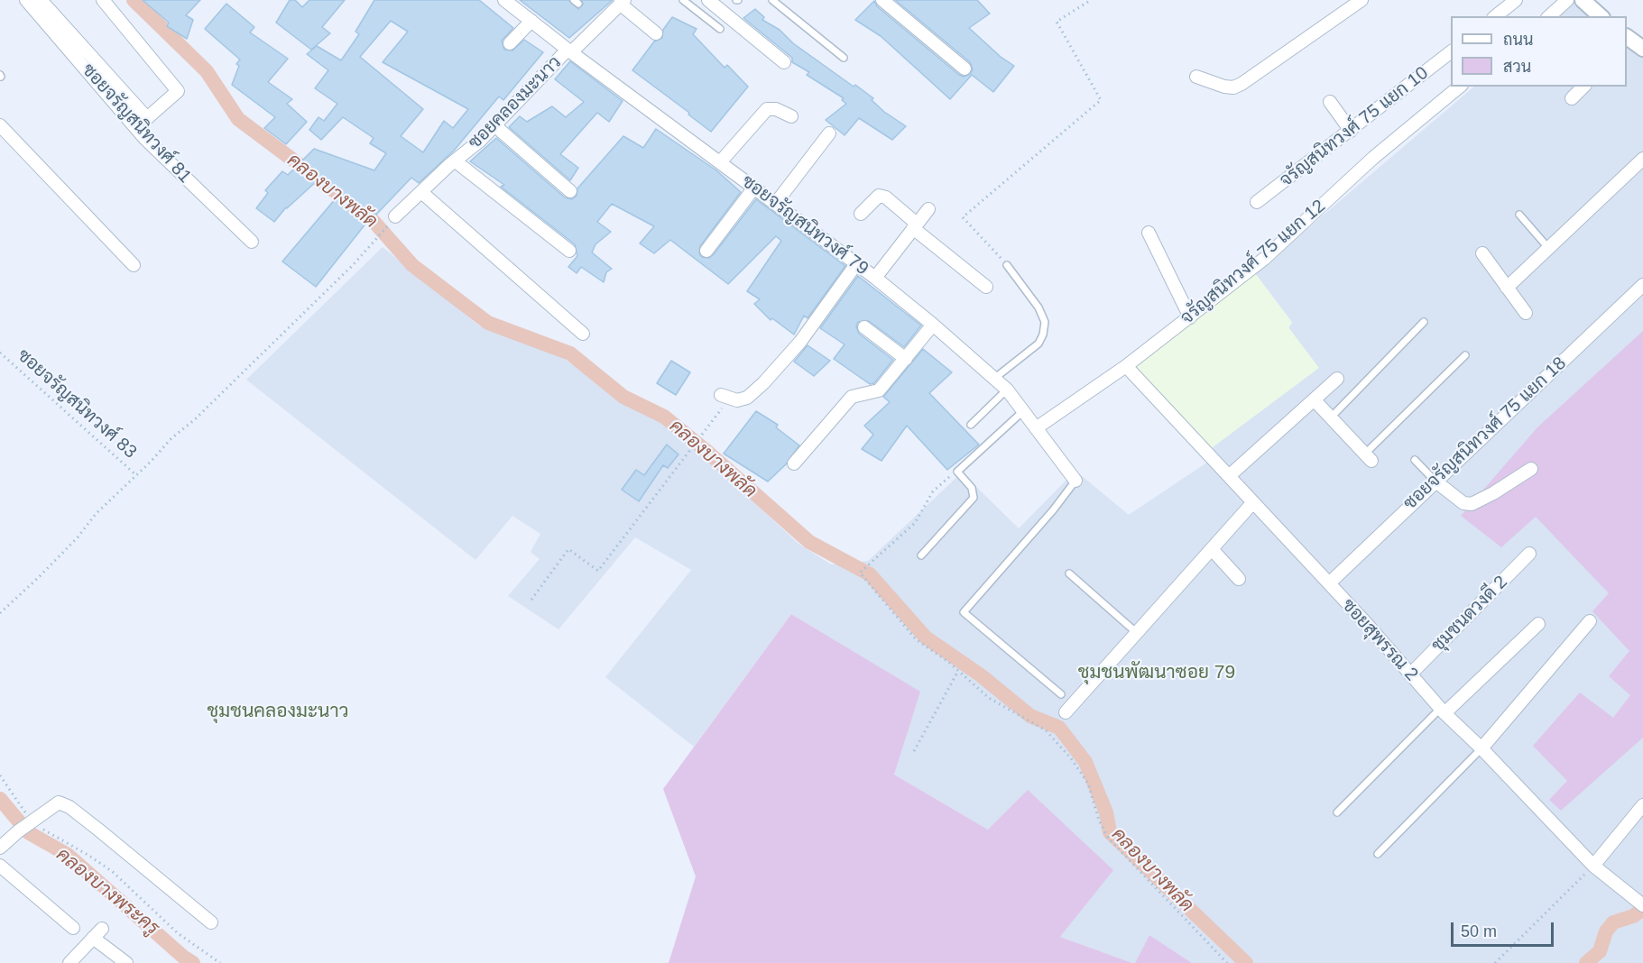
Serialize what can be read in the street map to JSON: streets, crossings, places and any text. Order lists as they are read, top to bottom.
{
  "streets": {
    "street": [
      "ซอยคลองมะนาว",
      "ซอยจรัญสนิทวงศ์ 81",
      "จรัญสนิทวงศ์ 75 แยก 10",
      "ซอยจรัญสนิทวงศ์ 79",
      "จรัญสนิทวงศ์ 75 แยก 12",
      "ซอยจรัญสนิทวงศ์ 75 แยก 18",
      "ชุมชนดวงดี 2",
      "ซอยสุพรรณ 2"
    ],
    "path": ["ซอยจรัญสนิทวงศ์ 83"]
  },
  "crossings": [
    ["ซอยคลองมะนาว", "ซอยจรัญสนิทวงศ์ 79"],
    ["ซอยจรัญสนิทวงศ์ 79", "จรัญสนิทวงศ์ 75 แยก 12"],
    ["จรัญสนิทวงศ์ 75 แยก 12", "ซอยสุพรรณ 2"],
    ["ซอยจรัญสนิทวงศ์ 75 แยก 18", "ซอยสุพรรณ 2"],
    ["ชุมชนดวงดี 2", "ซอยสุพรรณ 2"]
  ],
  "districts": ["ชุมชนพัฒนาซอย 79", "ชุมชนคลองมะนาว"],
  "water": ["คลองบางพลัด", "คลองบางพระครู"],
  "legend": ["ถนน", "สวน"],
  "scale_bar": "50 m"
}
